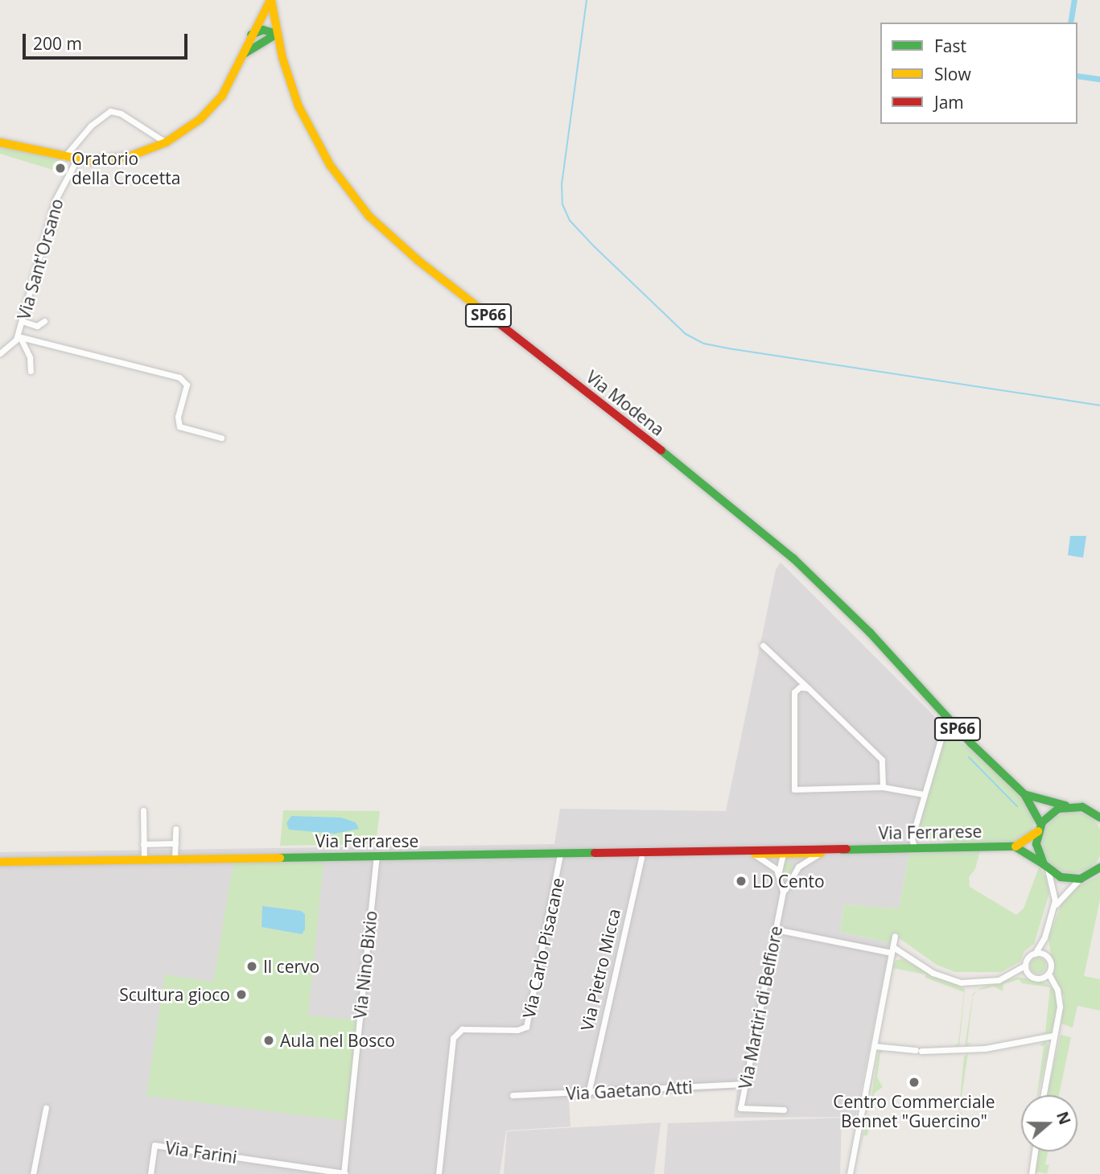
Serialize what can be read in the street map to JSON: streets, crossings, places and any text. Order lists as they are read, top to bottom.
{
  "streets": {
    "main road": ["SP66", "Via Modena", "Via Ferrarese"],
    "street": [
      "Via Sant'Orsano",
      "Via Carlo Pisacane",
      "Via Nino Bixio",
      "Via Pietro Micca",
      "Via Martiri di Belfiore",
      "Via Gaetano Atti",
      "Via Farini"
    ]
  },
  "crossings": [
    ["Via Ferrarese", "Via Carlo Pisacane"],
    ["Via Ferrarese", "Via Nino Bixio"],
    ["Via Ferrarese", "Via Pietro Micca"],
    ["Via Ferrarese", "Via Martiri di Belfiore"],
    ["Via Nino Bixio", "Via Farini"],
    ["Via Pietro Micca", "Via Gaetano Atti"],
    ["Via Martiri di Belfiore", "Via Gaetano Atti"]
  ],
  "places": [
    "Oratorio della Crocetta",
    "LD Cento",
    "Il cervo",
    "Scultura gioco",
    "Aula nel Bosco",
    "Centro Commerciale Bennet \"Guercino\""
  ],
  "legend": ["Fast", "Slow", "Jam"],
  "scale_bar": "200 m",
  "north": "right"
}
